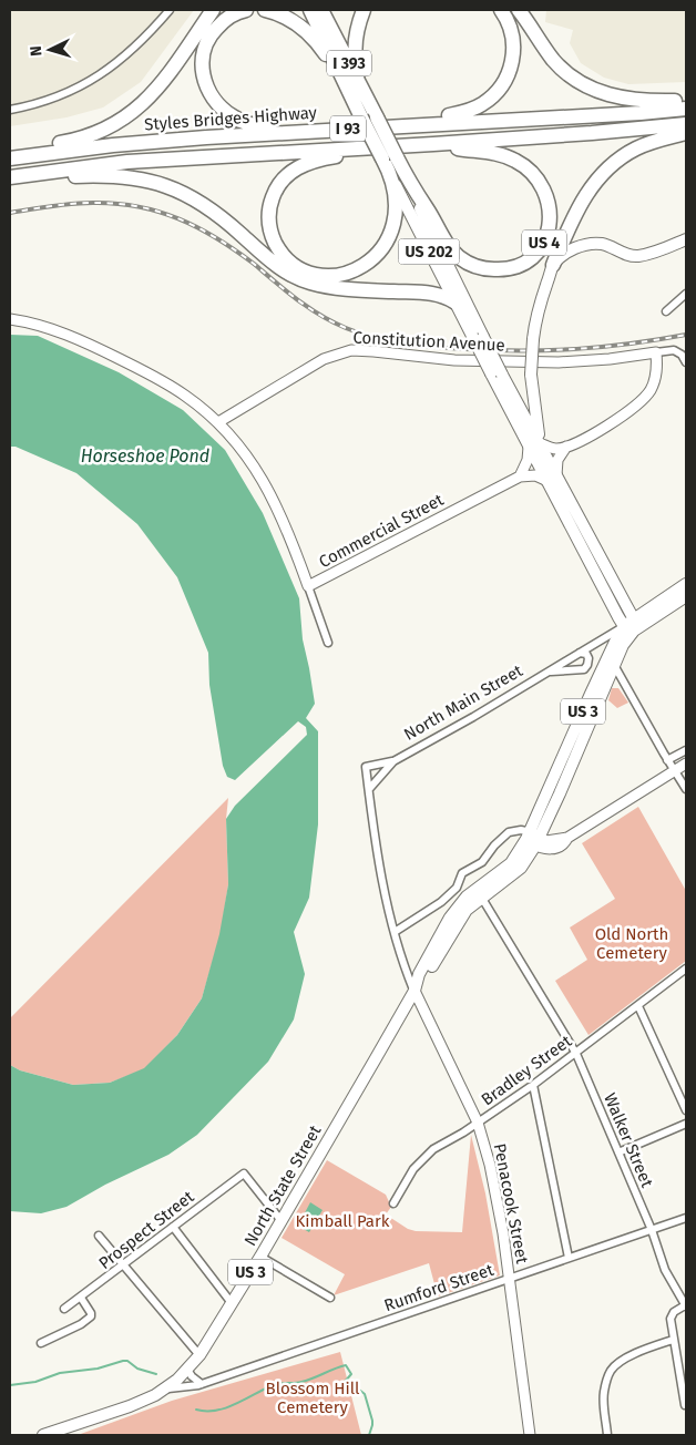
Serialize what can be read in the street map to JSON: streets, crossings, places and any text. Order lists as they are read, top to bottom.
{
  "streets": {
    "highway": [
      "I 393",
      "Styles Bridges Highway",
      "I 93",
      "US 4"
    ],
    "main road": [
      "US 202",
      "North Main Street",
      "US 3",
      "North State Street"
    ],
    "street": [
      "Constitution Avenue",
      "Commercial Street",
      "Bradley Street",
      "Walker Street",
      "Penacook Street",
      "Prospect Street",
      "Rumford Street"
    ]
  },
  "crossings": [
    ["I 393", "I 93"],
    ["I 393", "US 4"],
    ["I 393", "US 202"],
    ["I 93", "US 4"],
    ["I 93", "US 202"],
    ["US 4", "US 202"],
    ["US 202", "North Main Street"],
    ["US 202", "US 3"],
    ["Constitution Avenue", "Commercial Street"],
    ["North Main Street", "US 3"],
    ["US 3", "North State Street"],
    ["Bradley Street", "Walker Street"],
    ["Bradley Street", "Penacook Street"],
    ["Walker Street", "North State Street"],
    ["Walker Street", "Rumford Street"],
    ["North State Street", "Penacook Street"],
    ["North State Street", "Prospect Street"],
    ["North State Street", "Rumford Street"],
    ["Penacook Street", "Rumford Street"]
  ],
  "water": ["Horseshoe Pond"],
  "parks": ["Old North Cemetery", "Kimball Park", "Blossom Hill Cemetery"],
  "north": "left"
}
